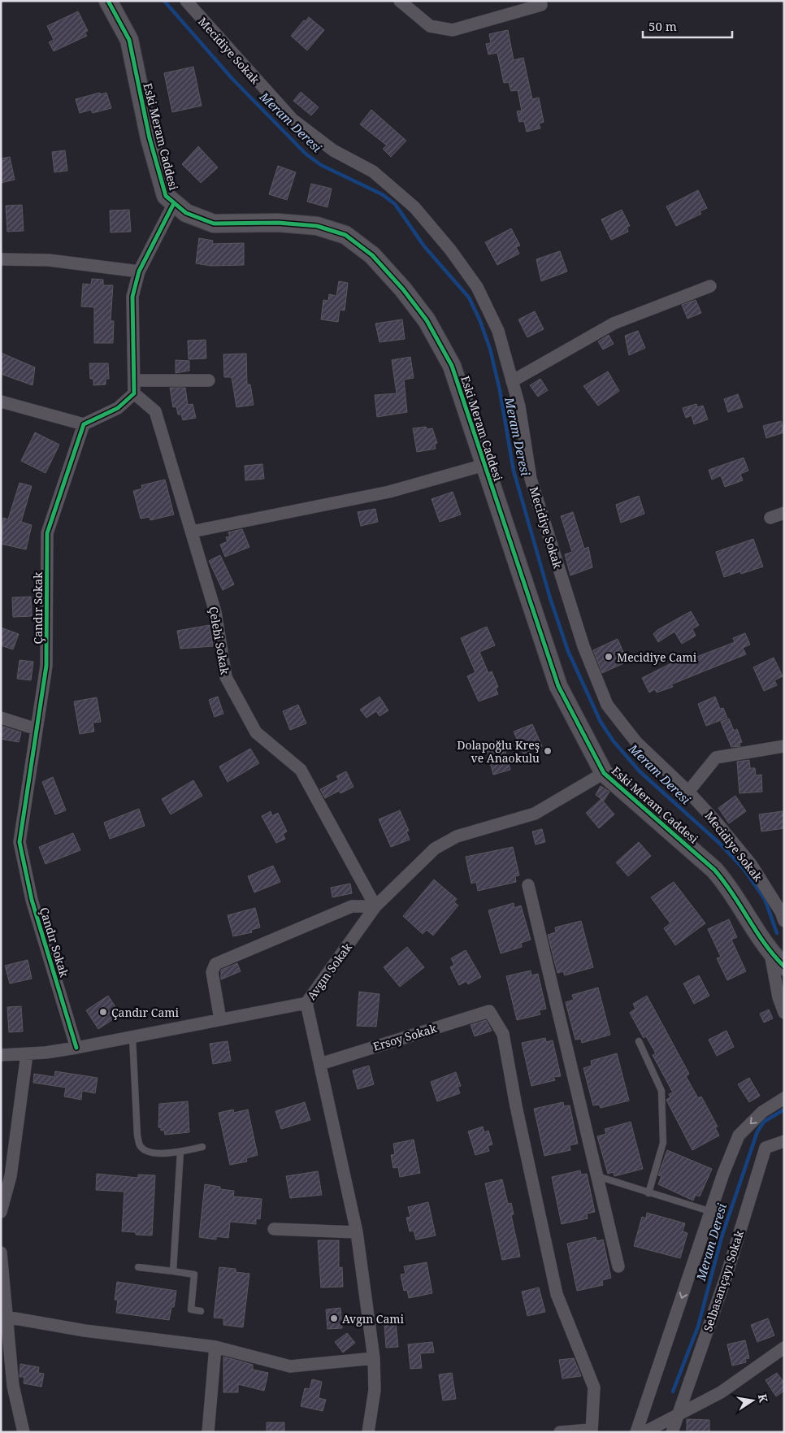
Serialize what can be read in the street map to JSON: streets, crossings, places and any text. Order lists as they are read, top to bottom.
{
  "streets": {
    "street": [
      "Mecidiye Sokak",
      "Eski Meram Caddesi",
      "Çandır Sokak",
      "Çelebi Sokak",
      "Avgın Sokak",
      "Ersoy Sokak",
      "Selbasançayı Sokak"
    ]
  },
  "crossings": [
    ["Eski Meram Caddesi", "Avgın Sokak"],
    ["Çandır Sokak", "Avgın Sokak"],
    ["Çelebi Sokak", "Avgın Sokak"]
  ],
  "water": ["Meram Deresi"],
  "places": [
    "Mecidiye Cami",
    "Dolapoğlu Kreş ve Anaokulu",
    "Çandır Cami",
    "Avgın Cami"
  ],
  "scale_bar": "50 m",
  "north": "right"
}
